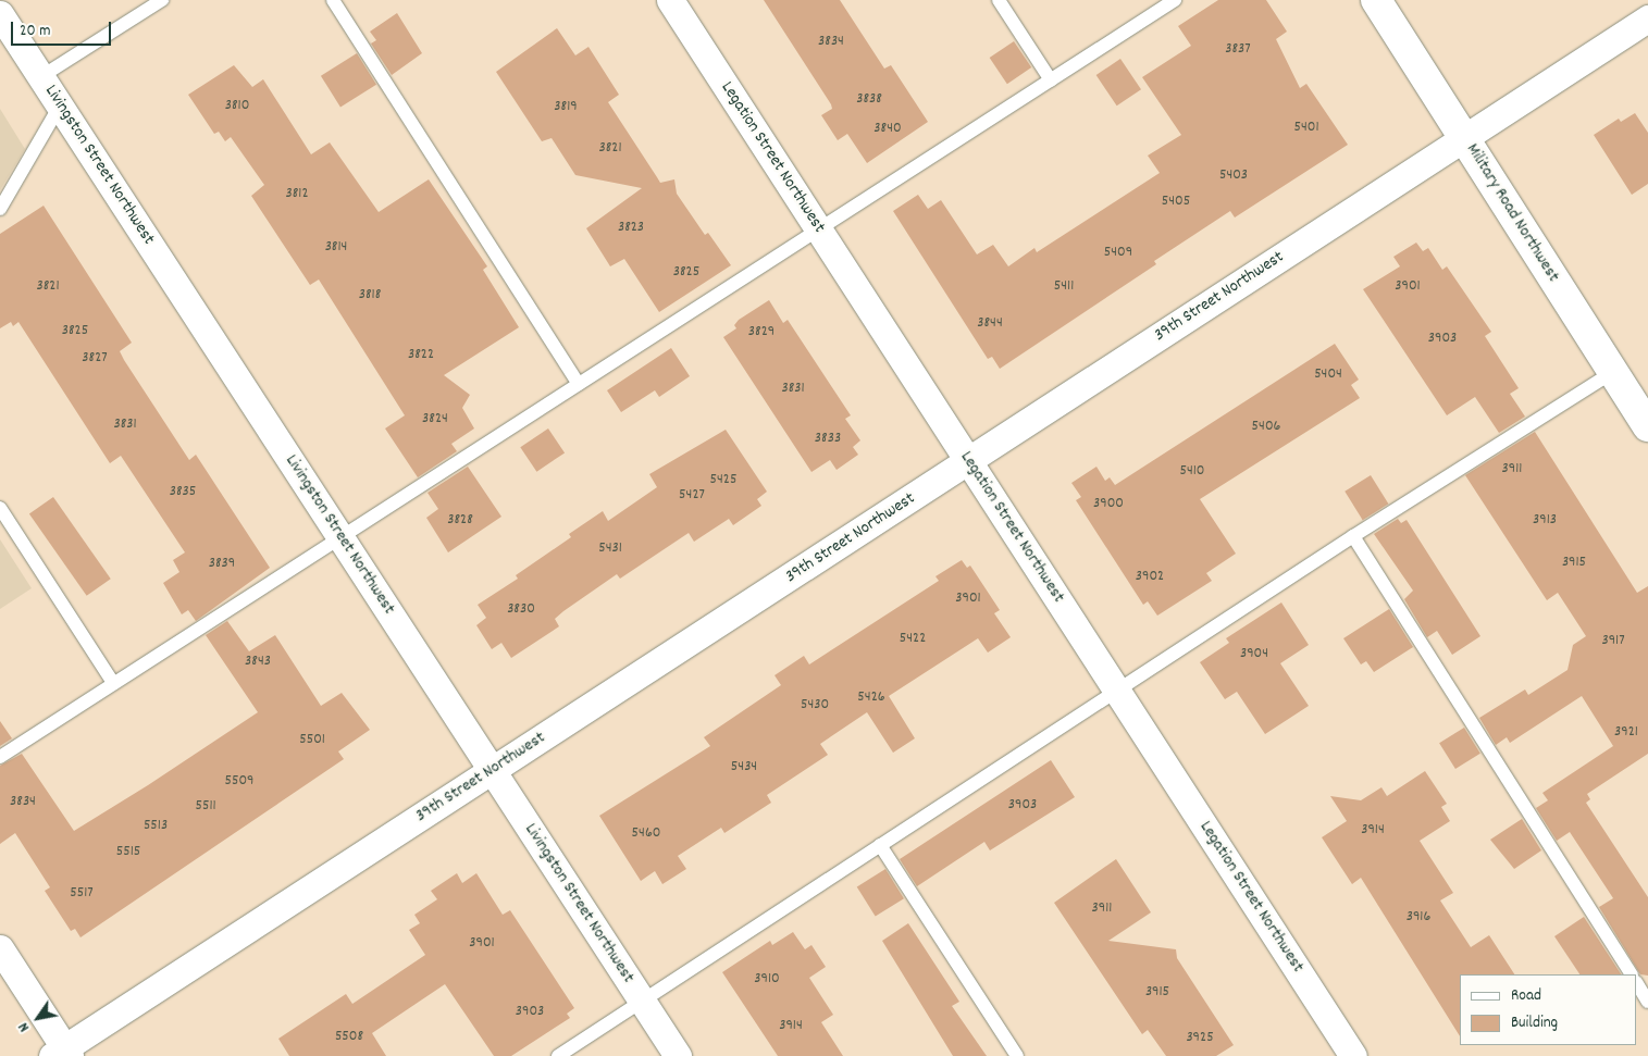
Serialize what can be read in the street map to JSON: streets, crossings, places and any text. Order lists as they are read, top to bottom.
{
  "streets": {
    "main road": ["Military Road Northwest"],
    "street": ["Legation Street Northwest", "Livingston Street Northwest", "39th Street Northwest"]
  },
  "crossings": [
    ["Legation Street Northwest", "39th Street Northwest"],
    ["Livingston Street Northwest", "39th Street Northwest"],
    ["Military Road Northwest", "39th Street Northwest"]
  ],
  "house_numbers": [
    "3834",
    "3837",
    "3838",
    "3810",
    "3819",
    "5401",
    "3840",
    "3821",
    "5403",
    "3812",
    "5405",
    "3823",
    "3814",
    "5409",
    "3825",
    "3821",
    "5411",
    "3901",
    "3818",
    "3844",
    "3825",
    "3829",
    "3903",
    "3822",
    "3827",
    "5404",
    "3831",
    "3824",
    "3831",
    "5406",
    "3833",
    "3911",
    "5410",
    "5425",
    "3835",
    "5427",
    "3900",
    "3828",
    "3913",
    "5431",
    "3915",
    "3839",
    "3902",
    "3901",
    "3830",
    "5422",
    "3917",
    "3904",
    "3843",
    "5426",
    "5430",
    "3921",
    "5501",
    "5434",
    "5509",
    "3834",
    "3903",
    "5511",
    "5513",
    "3914",
    "5460",
    "5515",
    "5517",
    "3911",
    "3916",
    "3901",
    "3910",
    "3915",
    "3903",
    "3914",
    "5508",
    "3925"
  ],
  "legend": ["Road", "Building"],
  "scale_bar": "20 m",
  "north": "bottom left"
}
